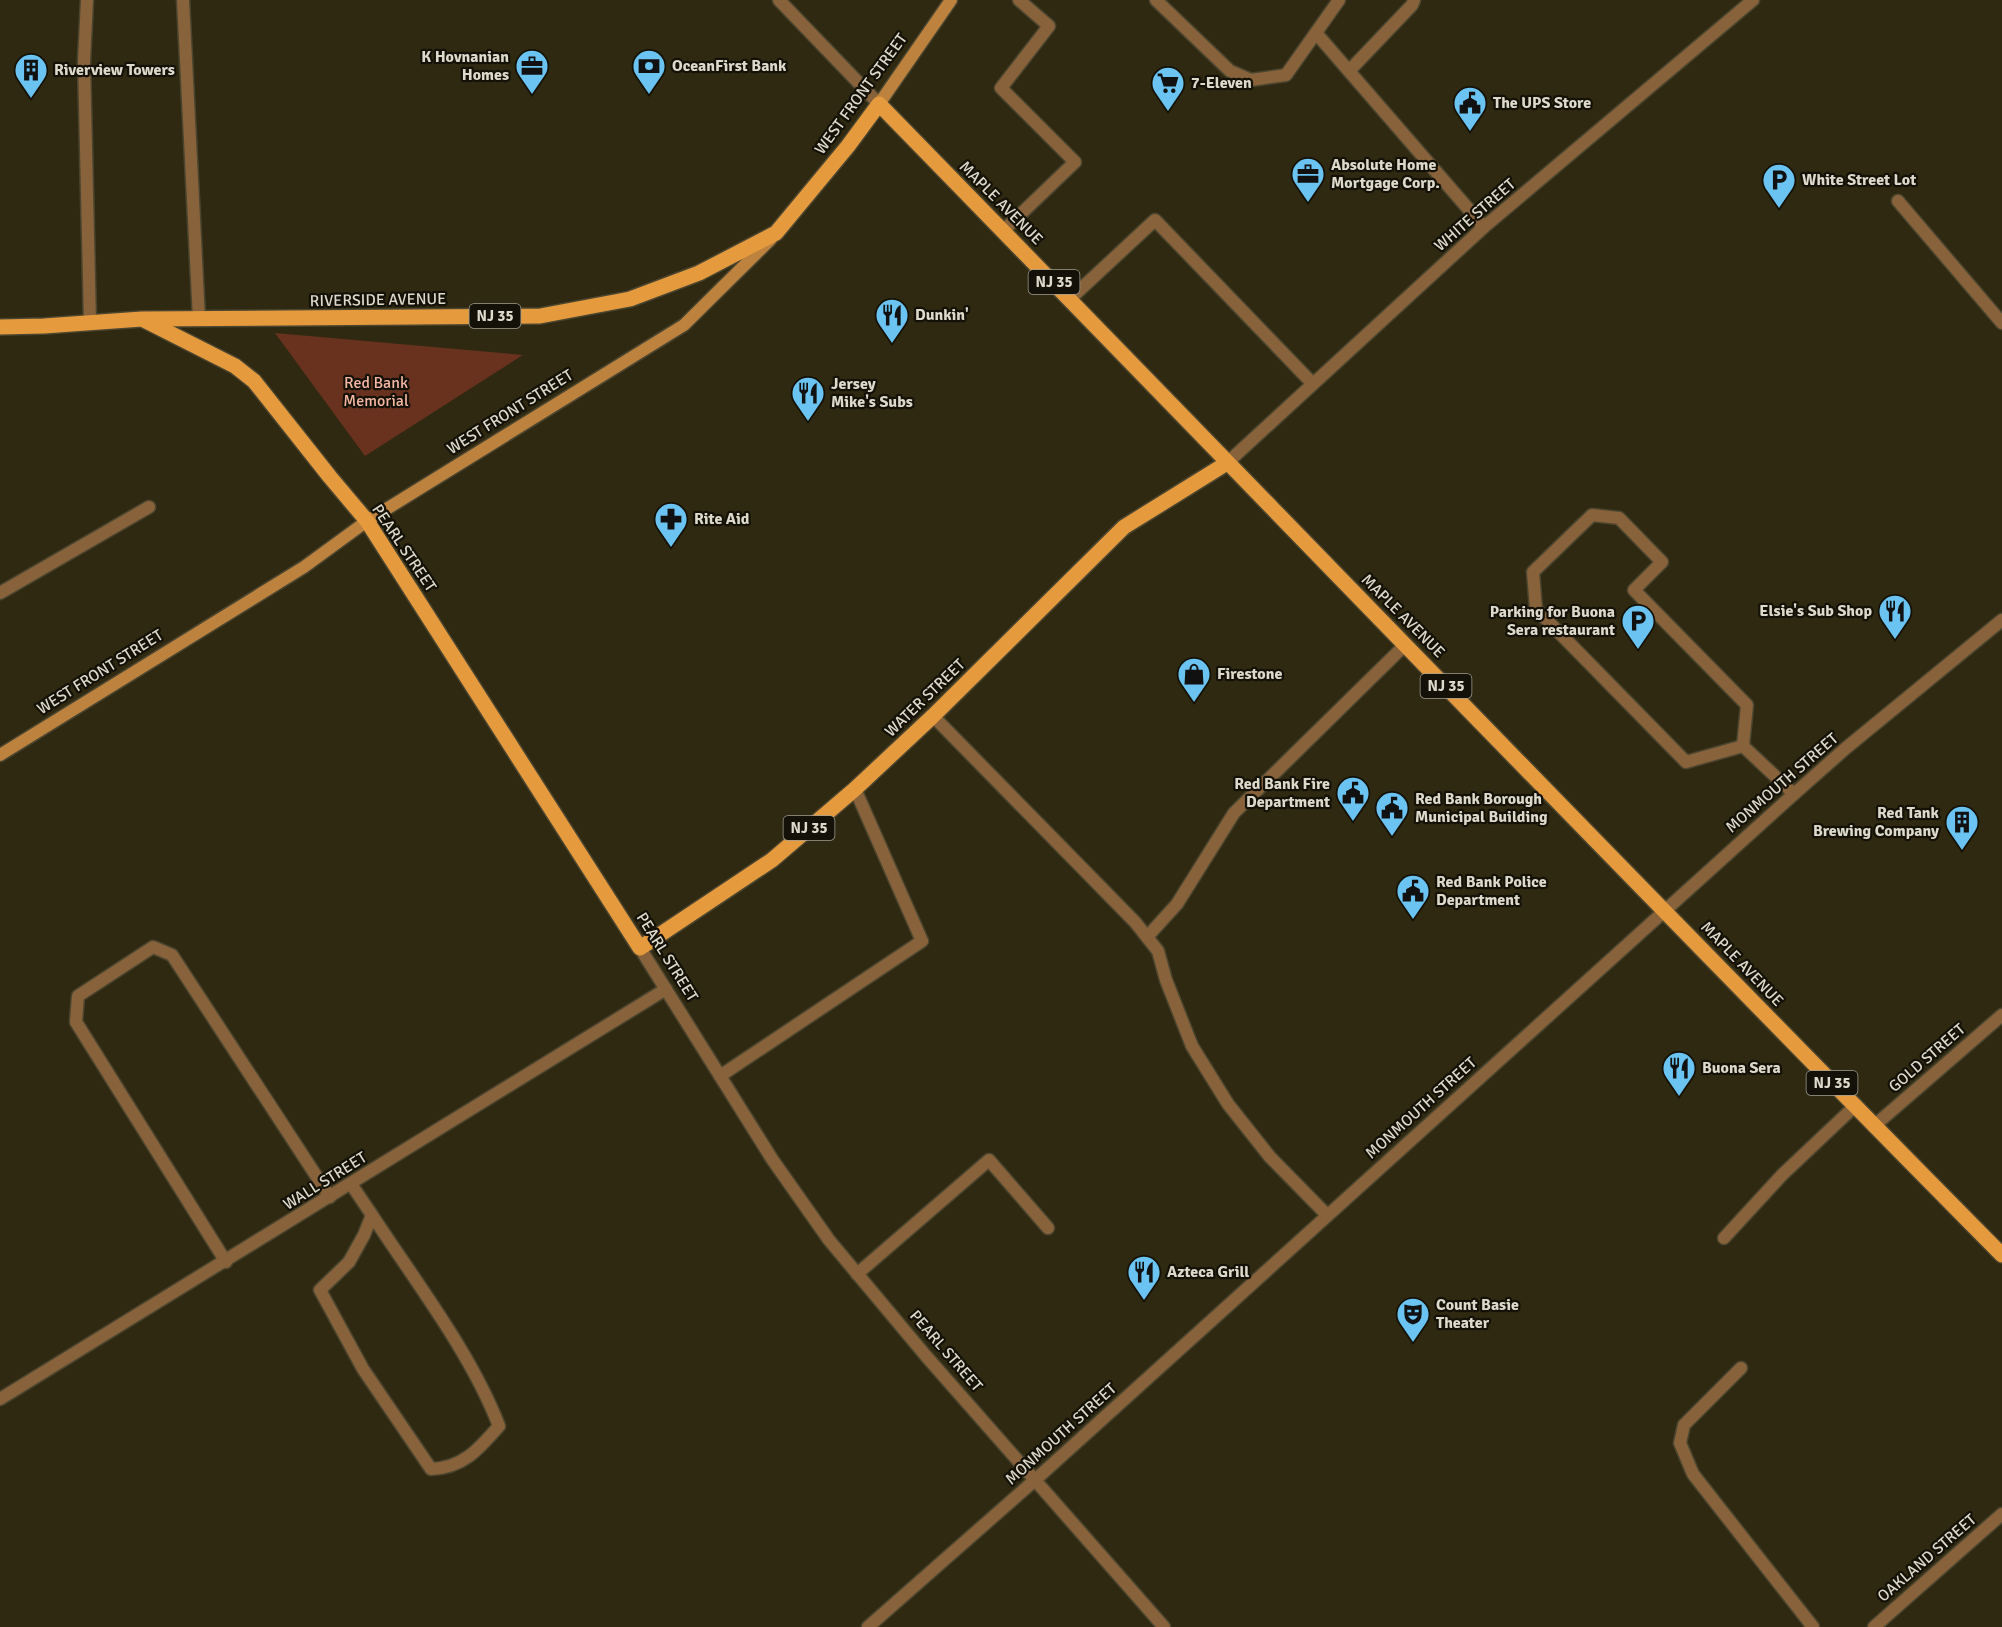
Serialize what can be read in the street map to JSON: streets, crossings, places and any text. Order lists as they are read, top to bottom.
{
  "streets": {
    "main road": [
      "WEST FRONT STREET",
      "MAPLE AVENUE",
      "NJ 35",
      "RIVERSIDE AVENUE",
      "PEARL STREET",
      "WATER STREET"
    ],
    "street": [
      "WHITE STREET",
      "MONMOUTH STREET",
      "GOLD STREET",
      "WALL STREET",
      "OAKLAND STREET"
    ]
  },
  "crossings": [
    ["WEST FRONT STREET", "MAPLE AVENUE"],
    ["WEST FRONT STREET", "RIVERSIDE AVENUE"],
    ["WEST FRONT STREET", "PEARL STREET"],
    ["MAPLE AVENUE", "WHITE STREET"],
    ["MAPLE AVENUE", "WATER STREET"],
    ["MAPLE AVENUE", "MONMOUTH STREET"],
    ["MAPLE AVENUE", "GOLD STREET"],
    ["WHITE STREET", "WATER STREET"],
    ["RIVERSIDE AVENUE", "PEARL STREET"],
    ["PEARL STREET", "WATER STREET"],
    ["PEARL STREET", "MONMOUTH STREET"],
    ["PEARL STREET", "WALL STREET"]
  ],
  "parks": ["Red Bank Memorial"],
  "places": {
    "office": ["K Hovnanian Homes", "Absolute Home Mortgage Corp."],
    "bank": ["OceanFirst Bank"],
    "building": ["Riverview Towers", "Red Tank Brewing Company"],
    "supermarket": ["7-Eleven"],
    "public building": [
      "The UPS Store",
      "Red Bank Fire Department",
      "Red Bank Borough Municipal Building",
      "Red Bank Police Department"
    ],
    "parking": ["White Street Lot", "Parking for Buona Sera restaurant"],
    "restaurant": [
      "Dunkin'",
      "Jersey Mike's Subs",
      "Elsie's Sub Shop",
      "Buona Sera",
      "Azteca Grill"
    ],
    "pharmacy": ["Rite Aid"],
    "shop": ["Firestone"],
    "theatre": ["Count Basie Theater"]
  }
}
